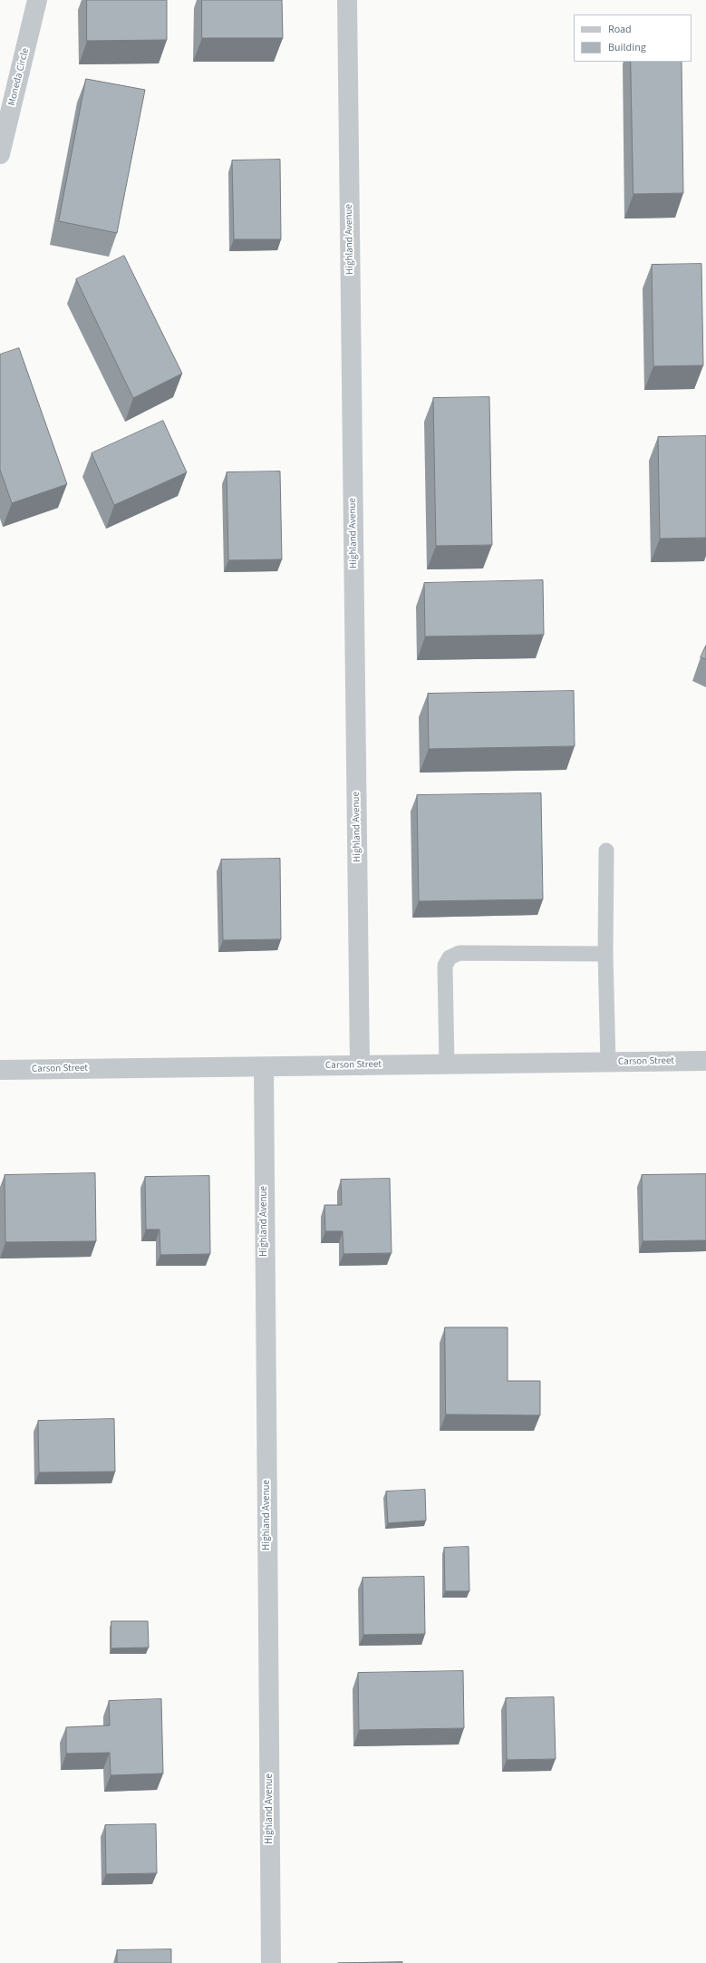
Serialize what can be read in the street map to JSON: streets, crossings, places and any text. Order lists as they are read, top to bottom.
{
  "streets": {
    "street": ["Moneda Circle", "Highland Avenue", "Carson Street"]
  },
  "crossings": [
    ["Highland Avenue", "Carson Street"]
  ],
  "legend": ["Road", "Building"]
}
